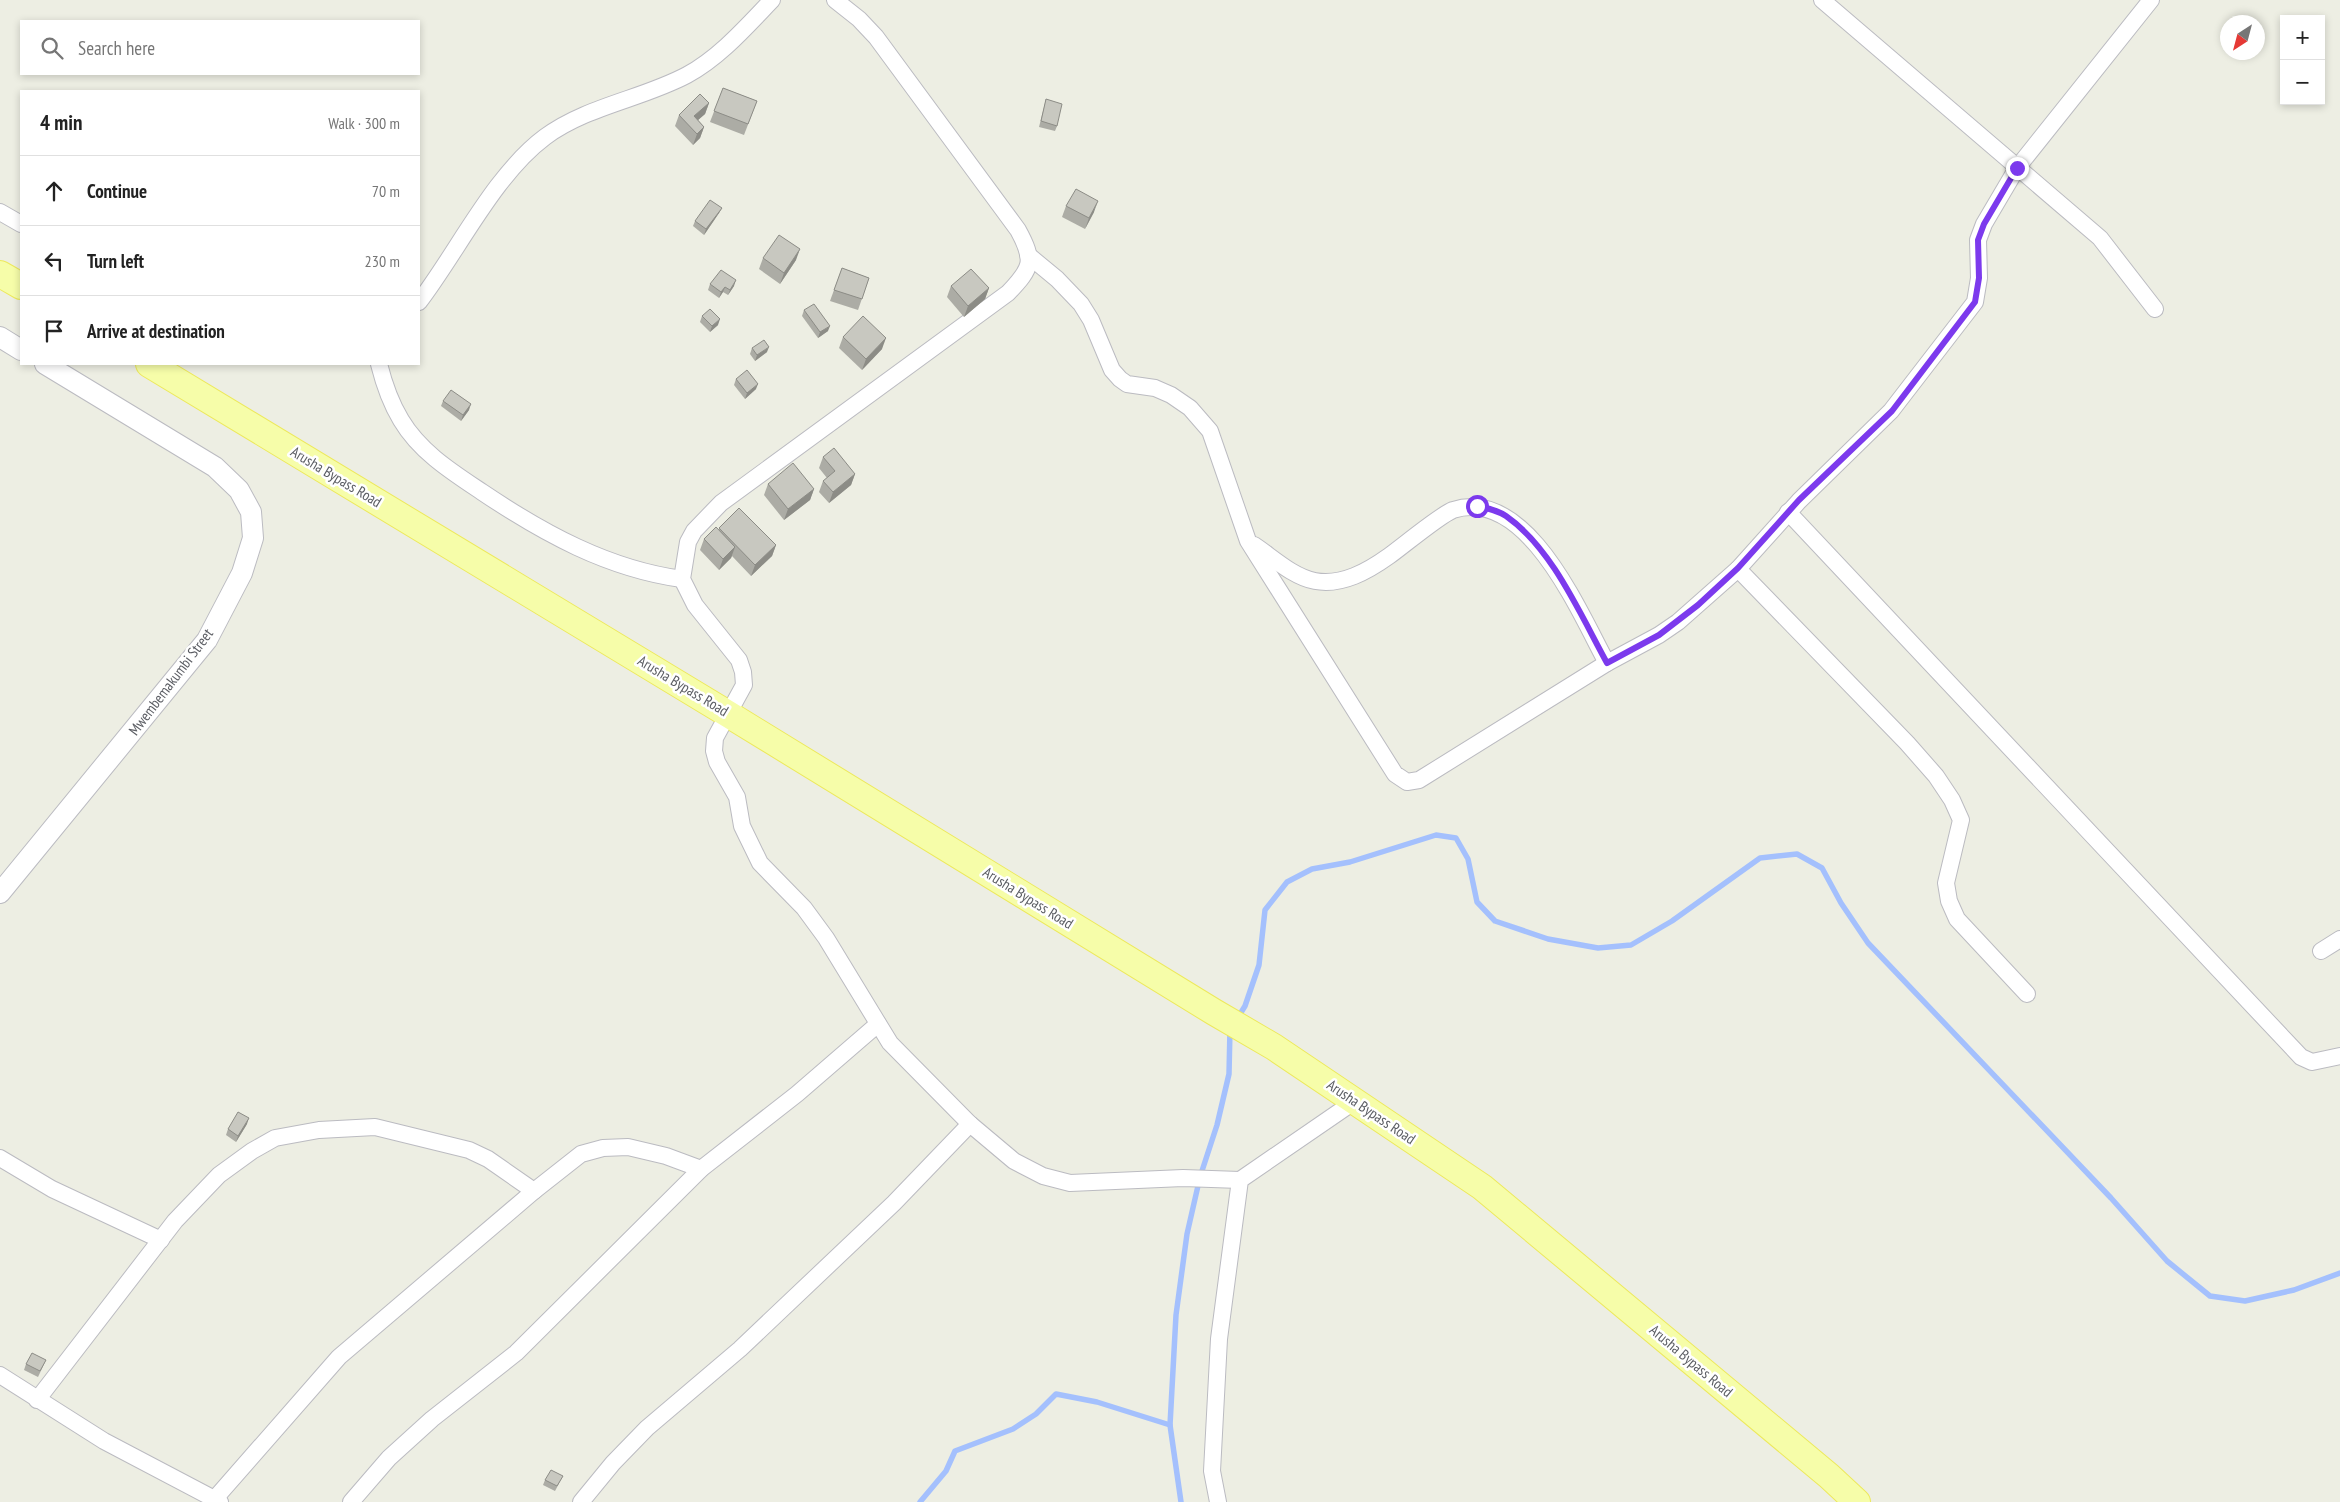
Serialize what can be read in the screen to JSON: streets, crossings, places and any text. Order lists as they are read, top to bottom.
{
  "streets": {
    "main road": ["Arusha Bypass Road"],
    "street": ["Mwembemakumbi Street"]
  },
  "north": "bottom left",
  "page": {
    "map_buttons": ["+", "−"],
    "search": "Search here",
    "heading": ["4 min", "Walk · 300 m"],
    "list": [
      ["Continue", "70 m"],
      ["Turn left", "230 m"],
      "Arrive at destination"
    ]
  }
}
